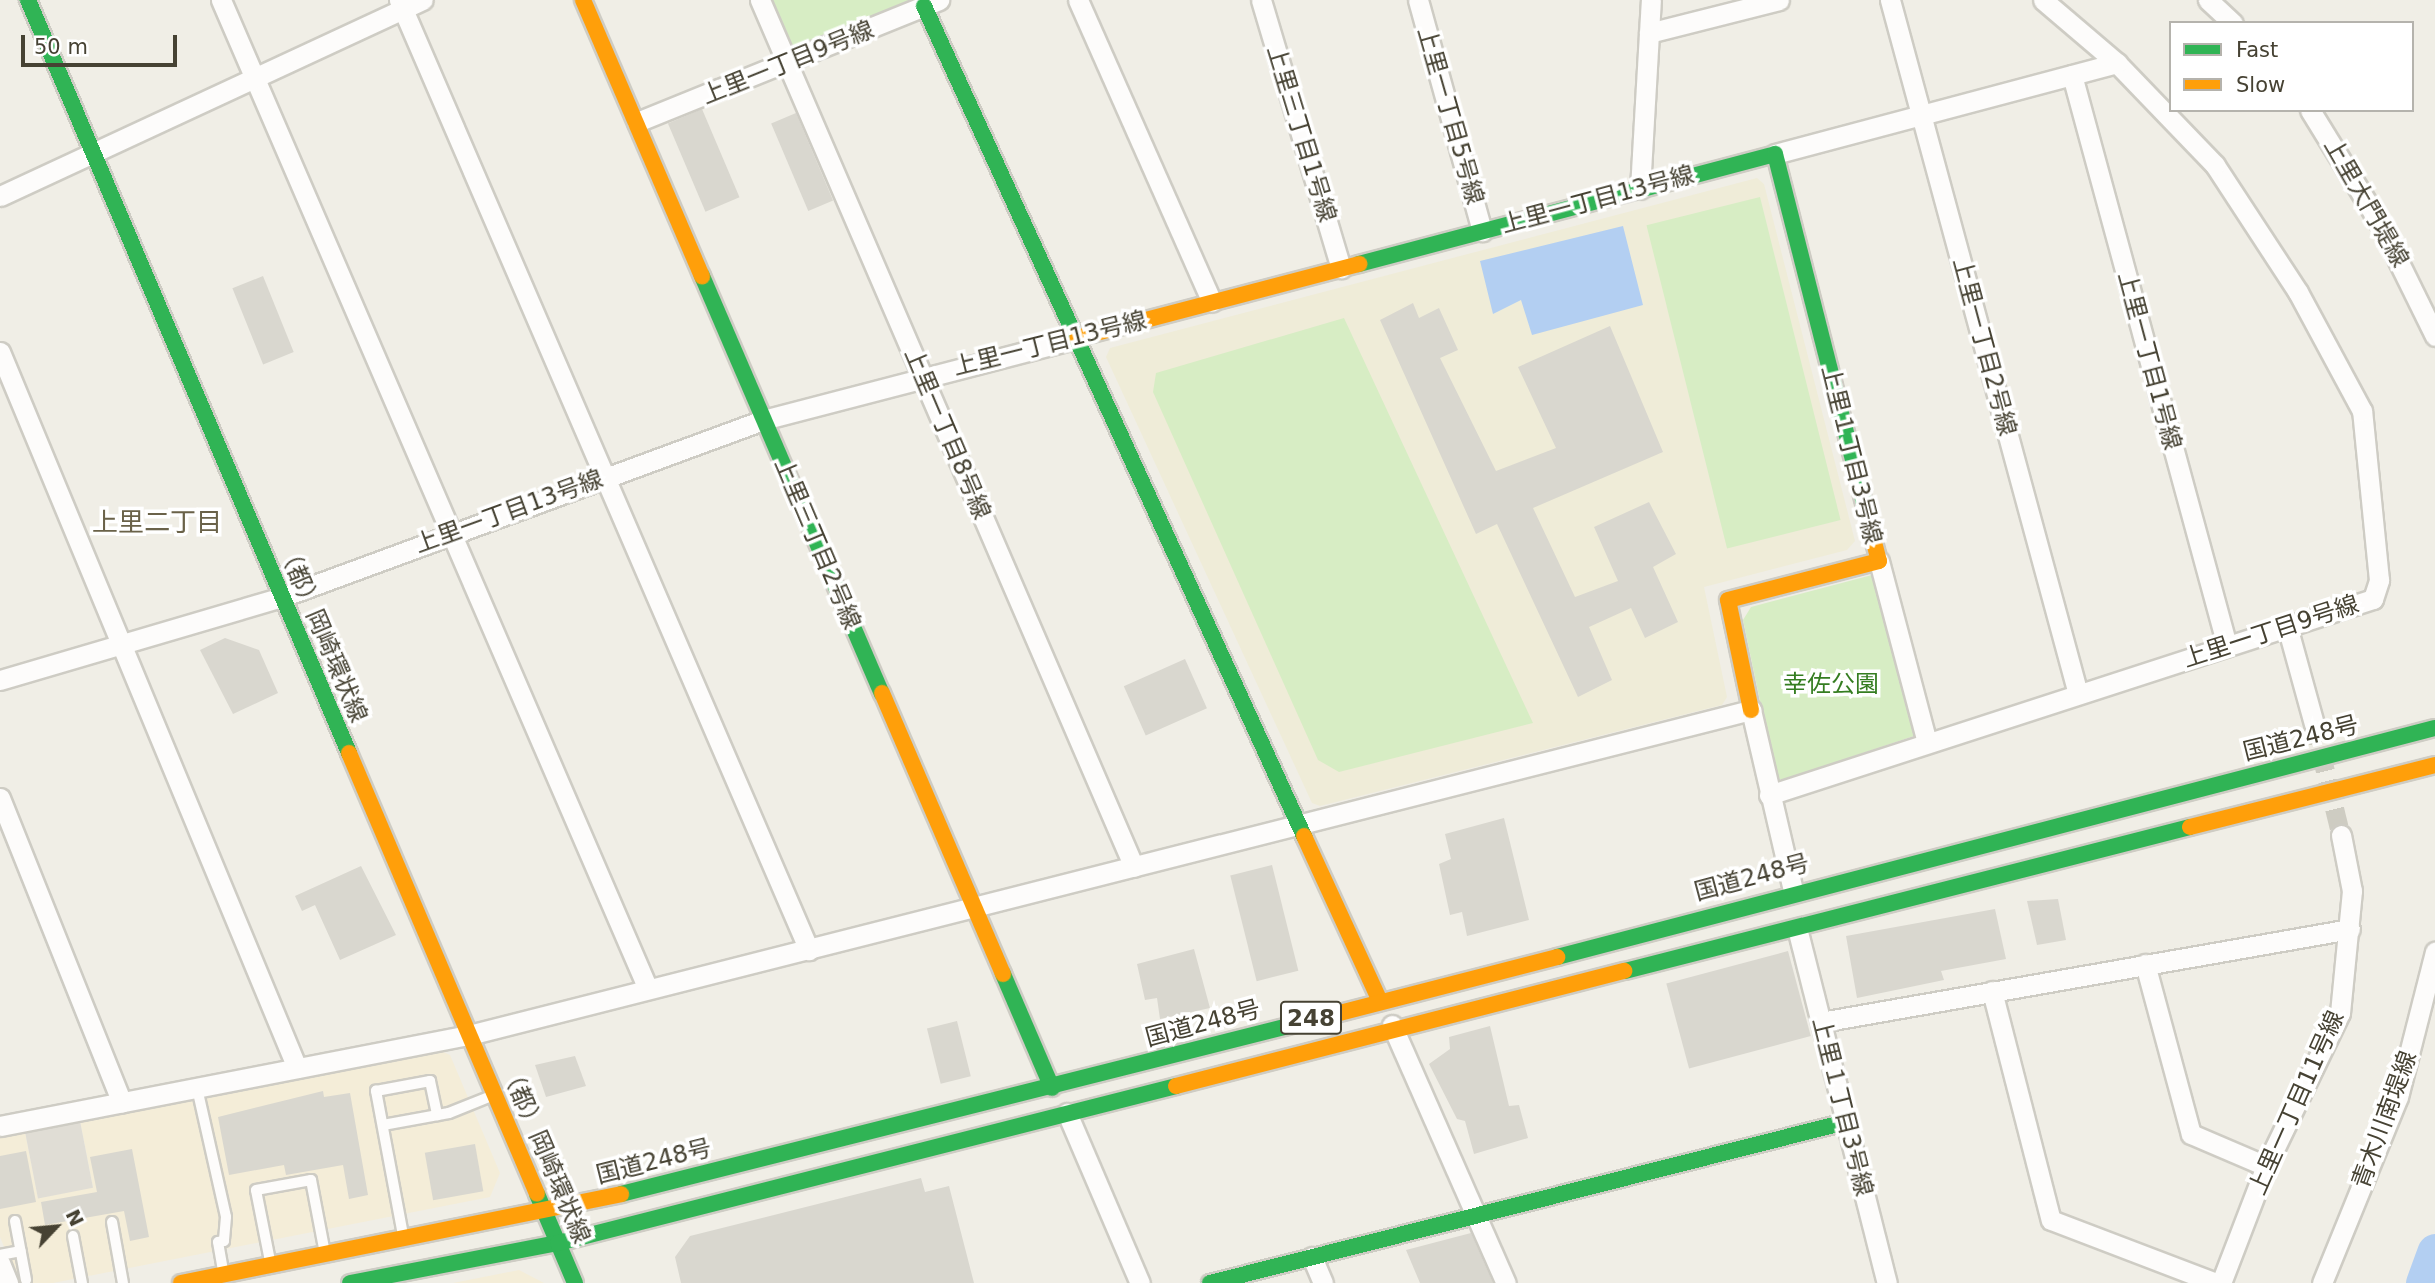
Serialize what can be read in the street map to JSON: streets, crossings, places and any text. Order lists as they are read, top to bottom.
{
  "streets": {
    "main road": [
      "上里一丁目13号線",
      "上里１丁目3号線",
      "上里三丁目2号線",
      "（都）岡崎環状線",
      "国道248号",
      "248"
    ],
    "street": [
      "上里一丁目9号線",
      "上里一丁目5号線",
      "上里三丁目1号線",
      "上里大門堤線",
      "上里一丁目2号線",
      "上里一丁目1号線",
      "上里一丁目8号線",
      "上里一丁目11号線",
      "青木川南堤線"
    ]
  },
  "crossings": [
    ["上里一丁目9号線", "上里一丁目13号線"],
    ["上里一丁目9号線", "上里一丁目2号線"],
    ["上里一丁目9号線", "上里一丁目1号線"],
    ["上里一丁目9号線", "上里一丁目8号線"],
    ["上里一丁目9号線", "上里１丁目3号線"],
    ["上里一丁目9号線", "上里三丁目2号線"],
    ["上里一丁目5号線", "上里一丁目13号線"],
    ["上里三丁目1号線", "上里一丁目13号線"],
    ["上里一丁目13号線", "上里一丁目2号線"],
    ["上里一丁目13号線", "上里一丁目1号線"],
    ["上里一丁目13号線", "上里一丁目8号線"],
    ["上里一丁目13号線", "上里１丁目3号線"],
    ["上里一丁目13号線", "上里三丁目2号線"],
    ["上里一丁目13号線", "（都）岡崎環状線"],
    ["上里１丁目3号線", "国道248号"],
    ["上里１丁目3号線", "248"],
    ["上里三丁目2号線", "国道248号"],
    ["（都）岡崎環状線", "国道248号"],
    ["（都）岡崎環状線", "248"]
  ],
  "districts": ["上里二丁目"],
  "parks": ["幸佐公園"],
  "legend": ["Fast", "Slow"],
  "scale_bar": "50 m",
  "north": "top right"
}
